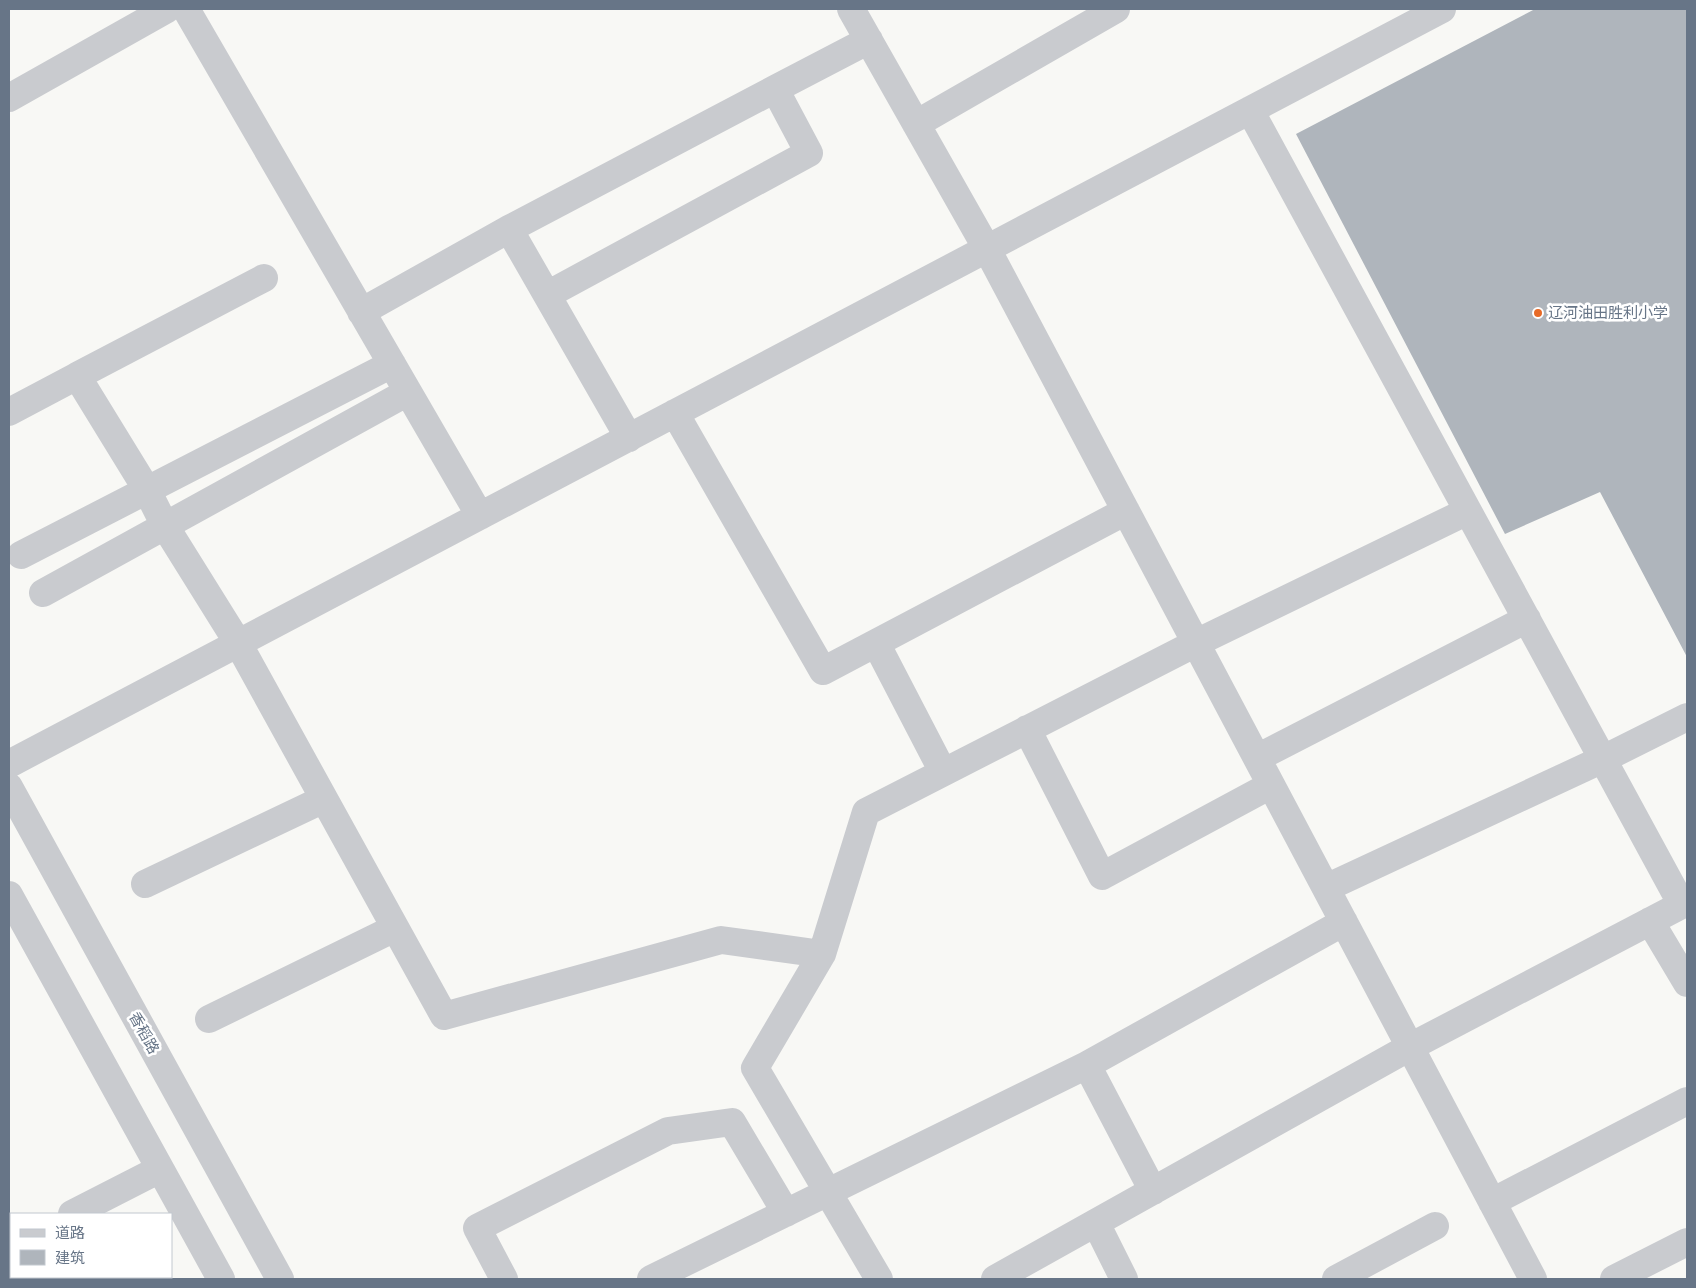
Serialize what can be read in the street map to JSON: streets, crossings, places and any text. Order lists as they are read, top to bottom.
{
  "streets": {
    "street": ["香稻路"]
  },
  "places": ["辽河油田胜利小学"],
  "legend": ["道路", "建筑"]
}
